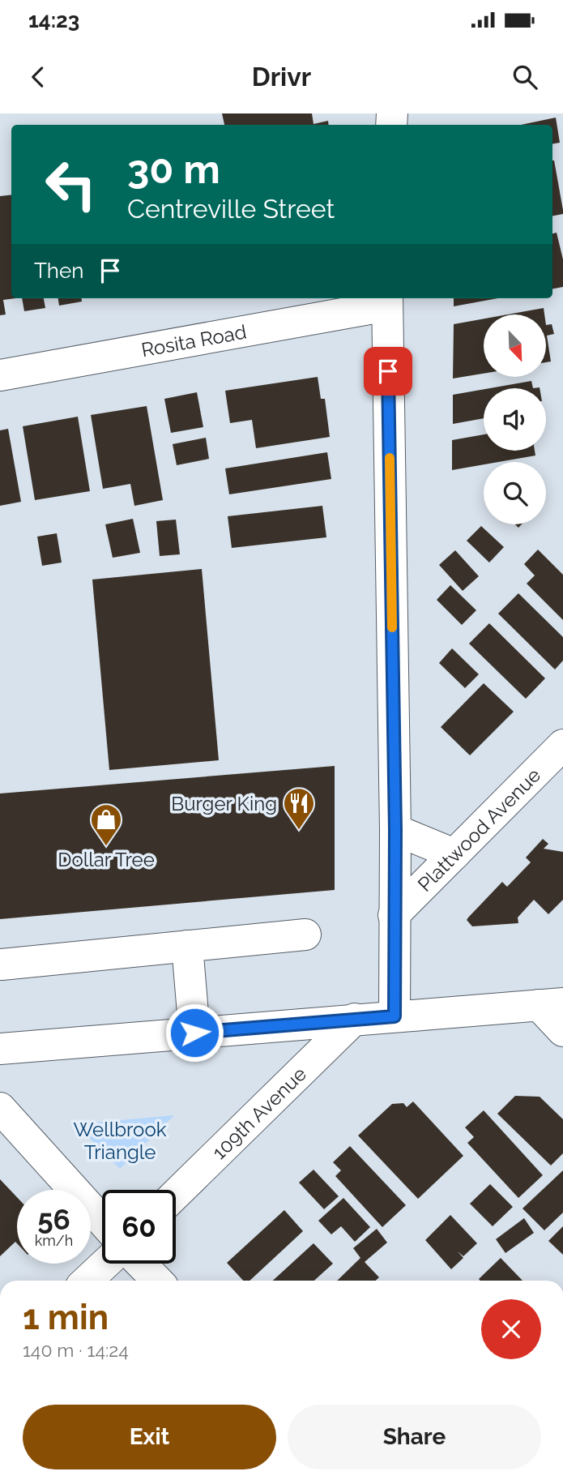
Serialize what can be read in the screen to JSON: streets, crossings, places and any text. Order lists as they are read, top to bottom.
{
  "streets": {
    "street": ["Rosita Road", "Plattwood Avenue", "109th Avenue"]
  },
  "parks": ["Wellbrook Triangle"],
  "places": {
    "restaurant": ["Burger King"],
    "shop": ["Dollar Tree"]
  },
  "north": "bottom right",
  "page": {
    "status": "14:23",
    "header": "Drivr",
    "turn": ["30 m", "Centreville Street"],
    "then": "Then",
    "speed": "56 km/h",
    "limit": "60",
    "heading": ["1 min", "140 m · 14:24"],
    "buttons": ["Exit", "Share"]
  }
}
